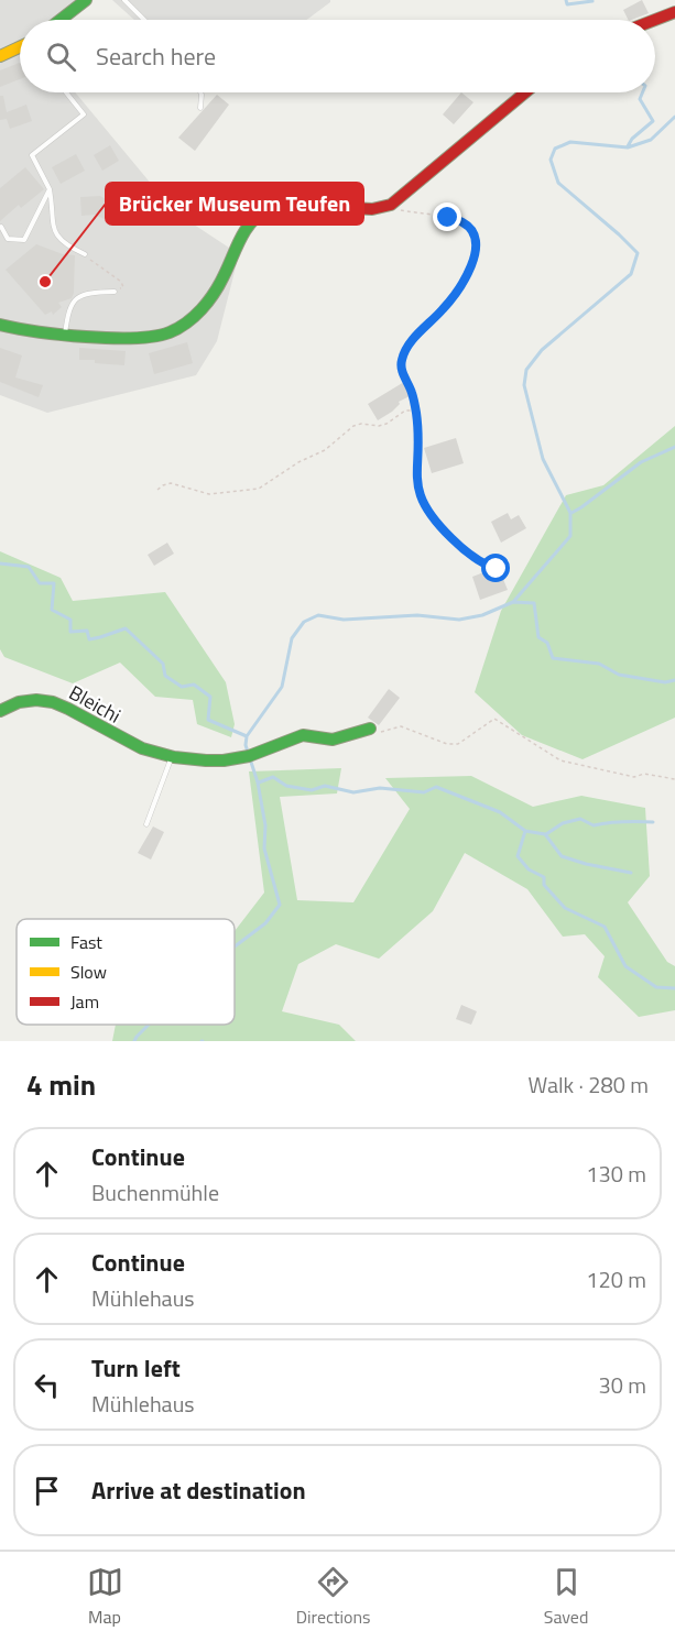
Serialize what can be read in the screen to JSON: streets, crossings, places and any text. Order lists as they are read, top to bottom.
{
  "streets": {
    "street": ["Bleichi"]
  },
  "places": ["Brücker Museum Teufen"],
  "legend": ["Fast", "Slow", "Jam"],
  "page": {
    "search": "Search here",
    "heading": ["4 min", "Walk · 280 m"],
    "list": [
      ["Continue", "Buchenmühle", "130 m"],
      ["Continue", "Mühlehaus", "120 m"],
      ["Turn left", "Mühlehaus", "30 m"],
      "Arrive at destination"
    ],
    "nav": ["Map", "Directions", "Saved"]
  }
}
